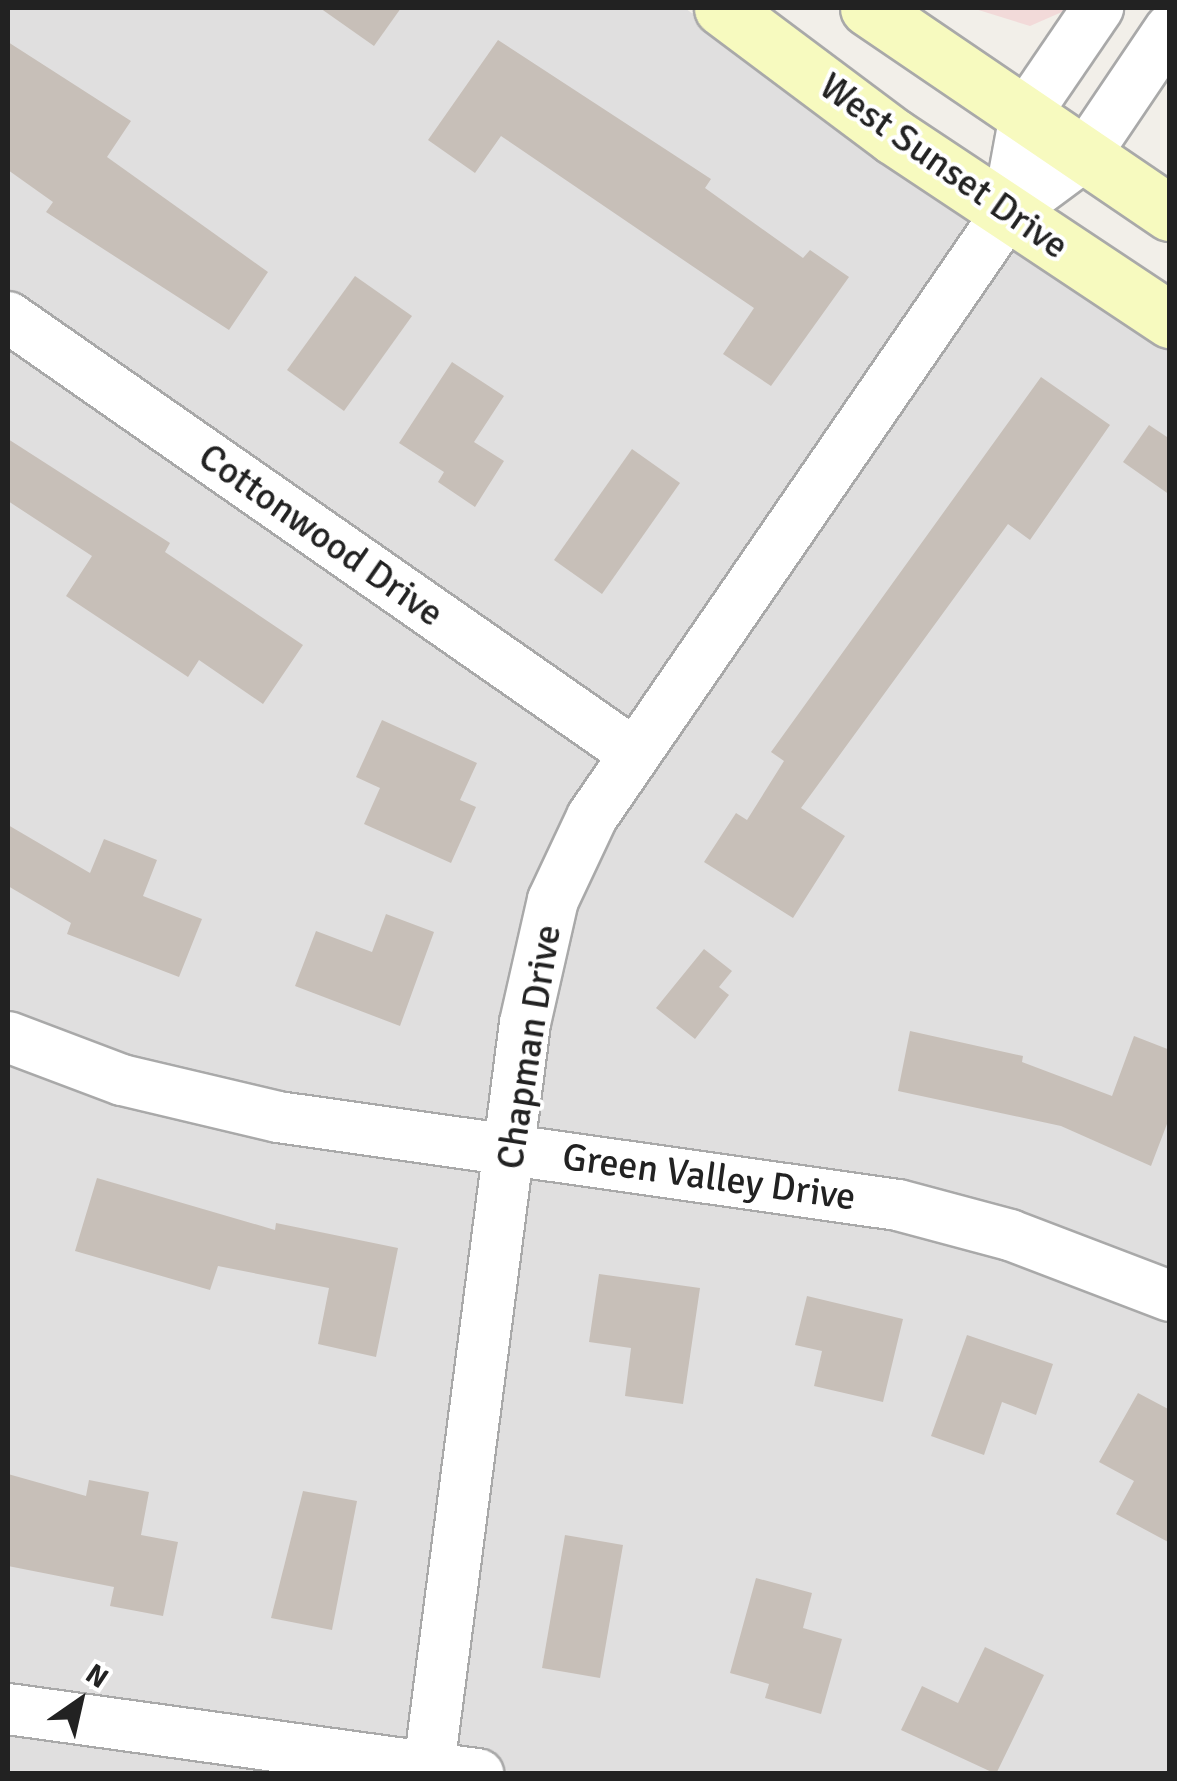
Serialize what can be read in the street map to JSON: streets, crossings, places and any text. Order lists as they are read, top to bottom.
{
  "streets": {
    "main road": ["West Sunset Drive"],
    "street": ["Cottonwood Drive", "Chapman Drive", "Green Valley Drive"]
  },
  "crossings": [
    ["West Sunset Drive", "Chapman Drive"],
    ["Cottonwood Drive", "Chapman Drive"],
    ["Chapman Drive", "Green Valley Drive"]
  ],
  "north": "top right"
}
